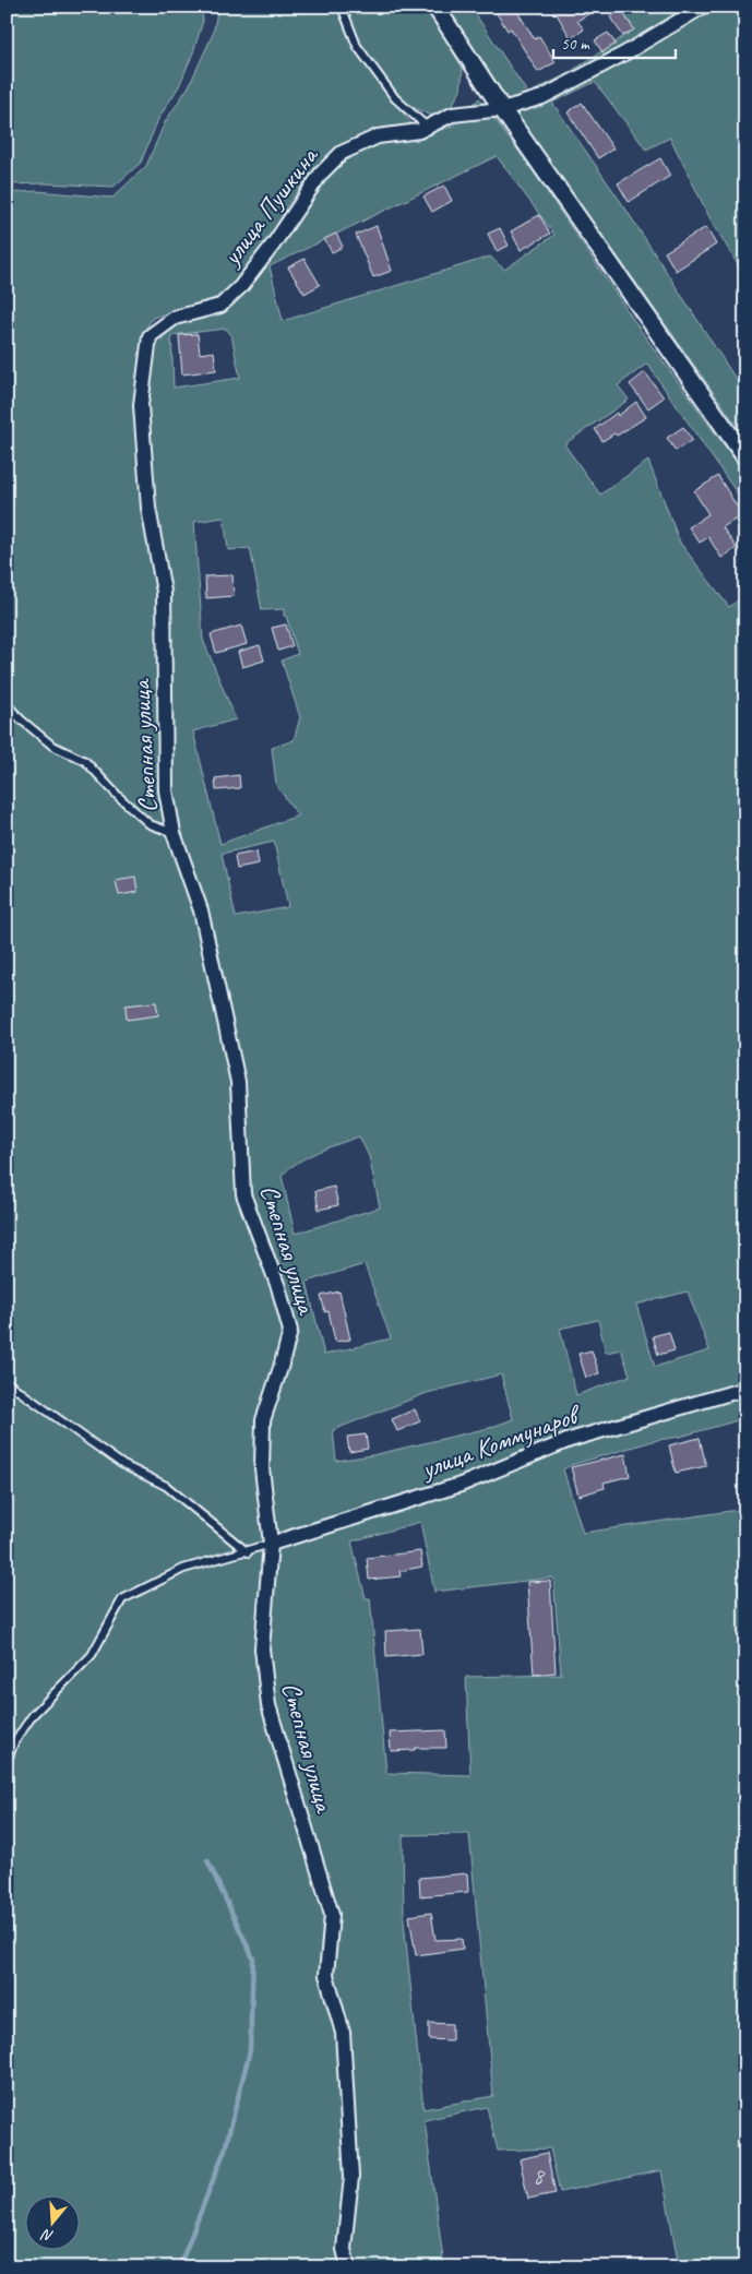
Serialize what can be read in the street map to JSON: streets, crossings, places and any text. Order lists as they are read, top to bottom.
{
  "streets": {
    "street": ["улица Пушкина", "Степная улица", "улица Коммунаров"]
  },
  "crossings": [
    ["улица Пушкина", "Степная улица"],
    ["Степная улица", "улица Коммунаров"]
  ],
  "house_numbers": ["8"],
  "scale_bar": "50 m",
  "north": "bottom"
}
